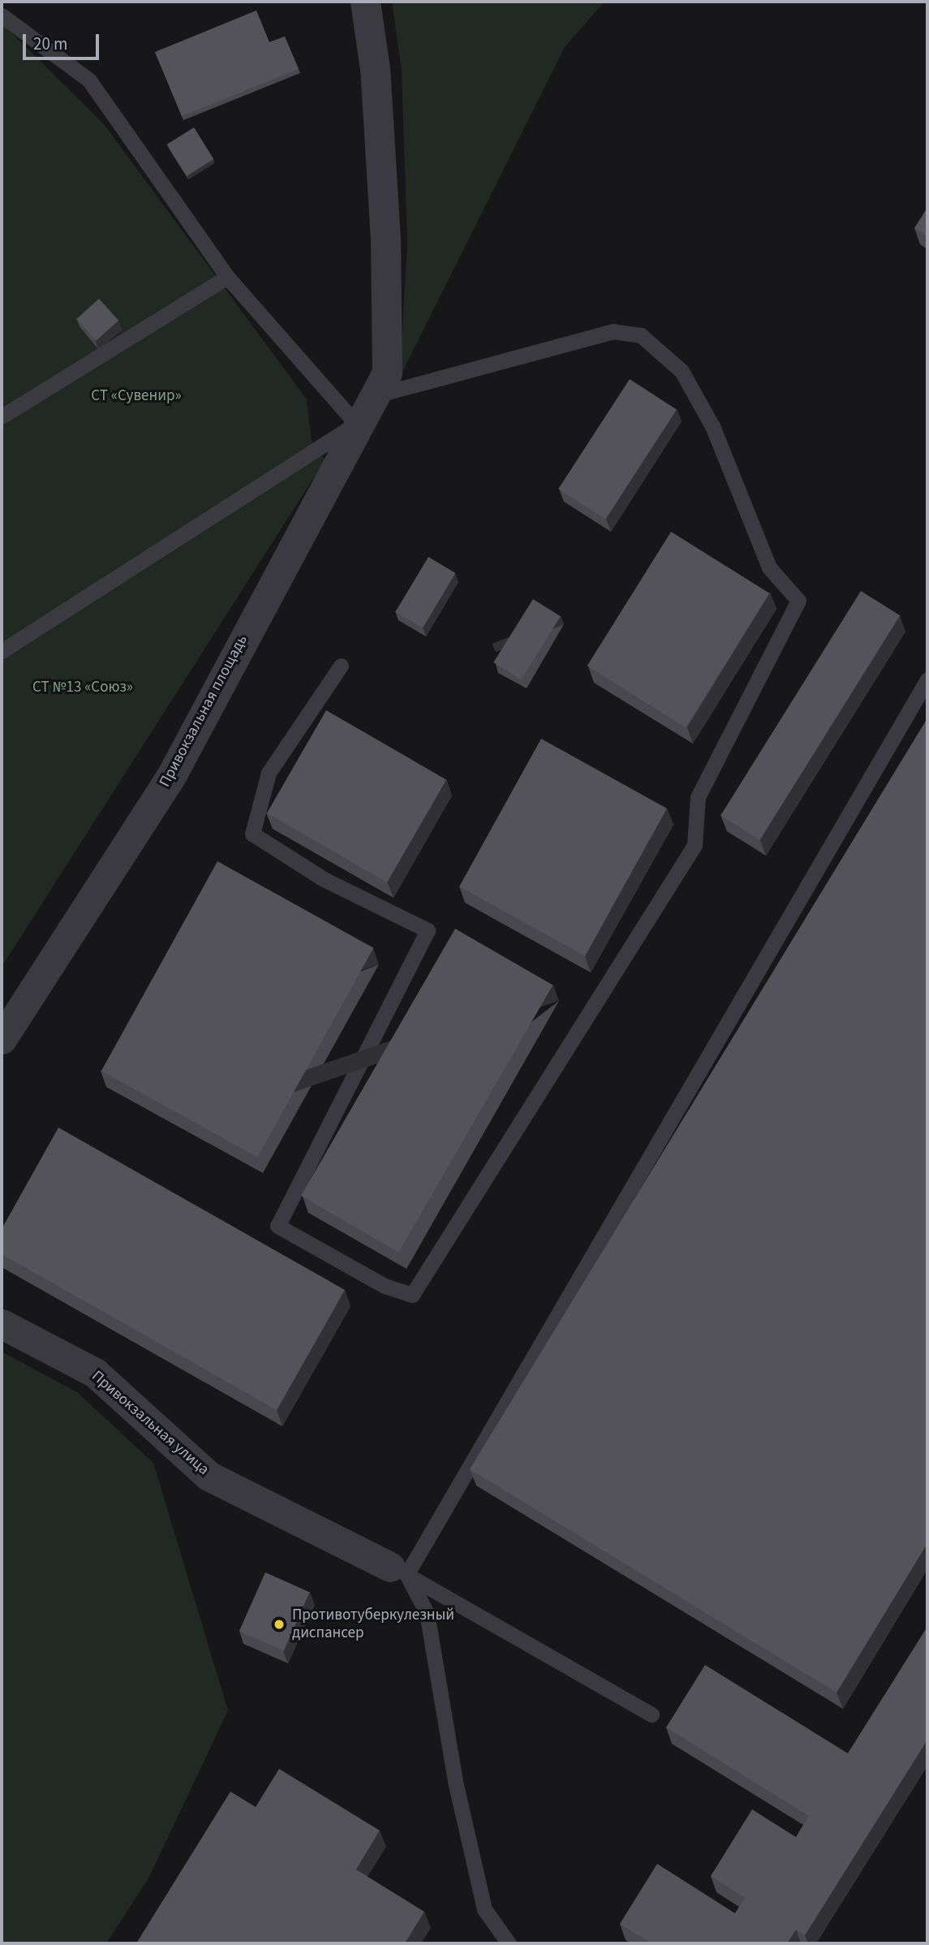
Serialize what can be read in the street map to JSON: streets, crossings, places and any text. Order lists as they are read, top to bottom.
{
  "streets": {
    "street": ["Привокзальная площадь", "Привокзальная улица"]
  },
  "parks": ["СТ «Сувенир»", "СТ №13 «Союз»"],
  "places": ["Противотуберкулезный диспансер"],
  "scale_bar": "20 m"
}
